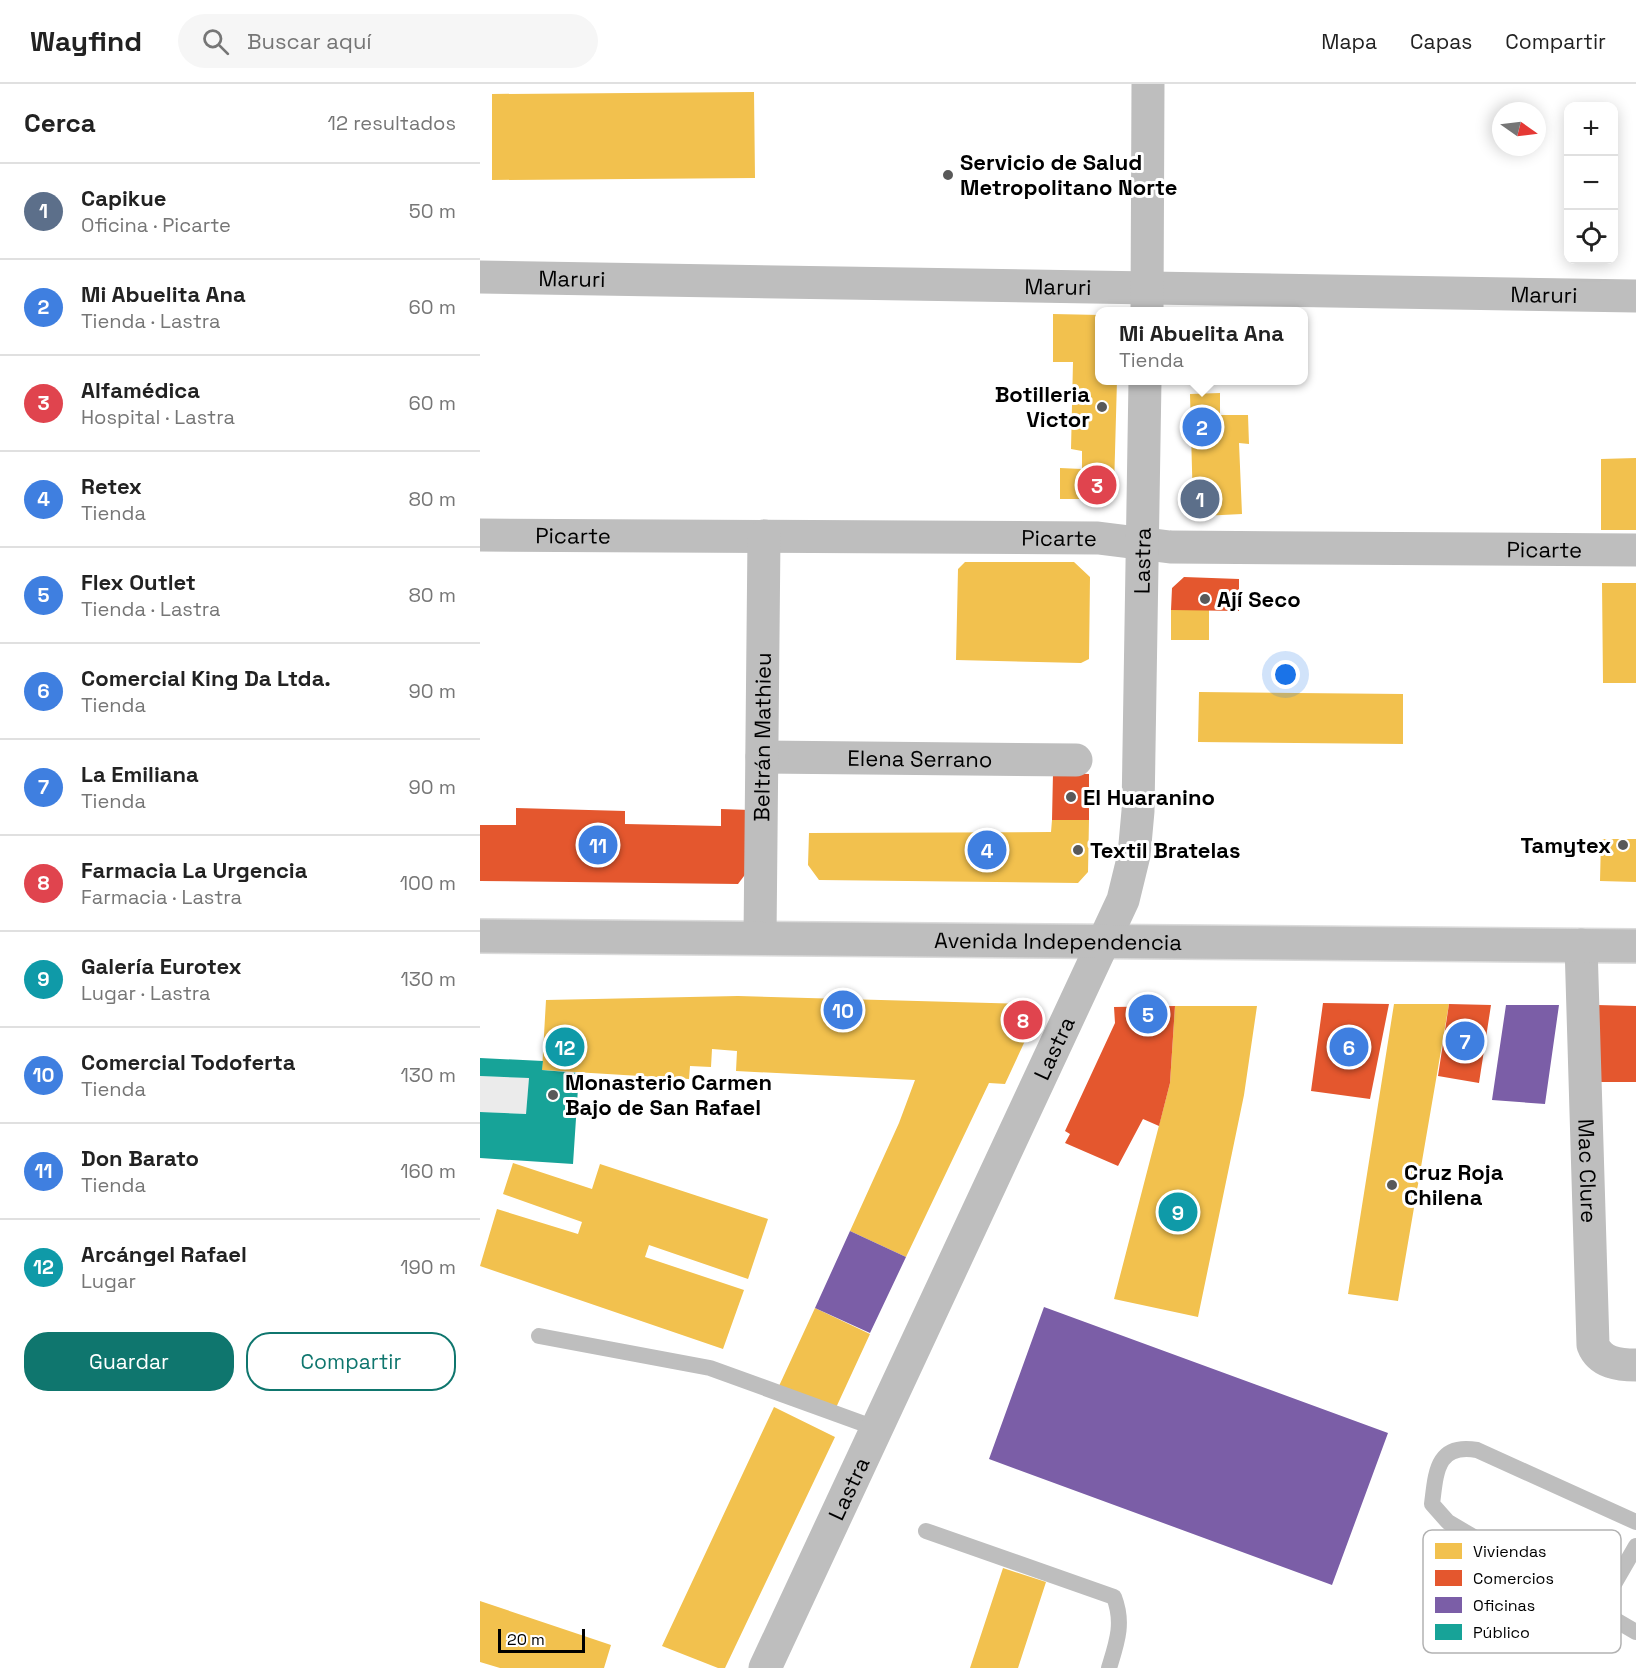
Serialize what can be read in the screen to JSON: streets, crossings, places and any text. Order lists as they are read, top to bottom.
{
  "streets": {
    "street": [
      "Maruri",
      "Picarte",
      "Lastra",
      "Beltrán Mathieu",
      "Elena Serrano",
      "Avenida Independencia",
      "Mac Clure"
    ]
  },
  "crossings": [
    ["Picarte", "Lastra"],
    ["Picarte", "Beltrán Mathieu"],
    ["Lastra", "Avenida Independencia"],
    ["Beltrán Mathieu", "Elena Serrano"],
    ["Beltrán Mathieu", "Avenida Independencia"],
    ["Avenida Independencia", "Mac Clure"]
  ],
  "places": [
    "Servicio de Salud Metropolitano Norte",
    "Botilleria Victor",
    "Ají Seco",
    "El Huaranino",
    "Tamytex",
    "Textil Bratelas",
    "Monasterio Carmen Bajo de San Rafael",
    "Cruz Roja Chilena"
  ],
  "legend": [
    "Viviendas",
    "Comercios",
    "Oficinas",
    "Público"
  ],
  "scale_bar": "20 m",
  "north": "right",
  "page": {
    "header": "Wayfind",
    "search": "Buscar aquí",
    "nav": ["Mapa", "Capas", "Compartir"],
    "heading": ["Cerca", "12 resultados"],
    "map_buttons": ["+", "−"],
    "list": [
      {
        "mark": "1",
        "name": "Capikue",
        "note": "Oficina · Picarte",
        "value": "50 m"
      },
      {
        "mark": "2",
        "name": "Mi Abuelita Ana",
        "note": "Tienda · Lastra",
        "value": "60 m"
      },
      {
        "mark": "3",
        "name": "Alfamédica",
        "note": "Hospital · Lastra",
        "value": "60 m"
      },
      {
        "mark": "4",
        "name": "Retex",
        "note": "Tienda",
        "value": "80 m"
      },
      {
        "mark": "5",
        "name": "Flex Outlet",
        "note": "Tienda · Lastra",
        "value": "80 m"
      },
      {
        "mark": "6",
        "name": "Comercial King Da Ltda.",
        "note": "Tienda",
        "value": "90 m"
      },
      {
        "mark": "7",
        "name": "La Emiliana",
        "note": "Tienda",
        "value": "90 m"
      },
      {
        "mark": "8",
        "name": "Farmacia La Urgencia",
        "note": "Farmacia · Lastra",
        "value": "100 m"
      },
      {
        "mark": "9",
        "name": "Galería Eurotex",
        "note": "Lugar · Lastra",
        "value": "130 m"
      },
      {
        "mark": "10",
        "name": "Comercial Todoferta",
        "note": "Tienda",
        "value": "130 m"
      },
      {
        "mark": "11",
        "name": "Don Barato",
        "note": "Tienda",
        "value": "160 m"
      },
      {
        "mark": "12",
        "name": "Arcángel Rafael",
        "note": "Lugar",
        "value": "190 m"
      }
    ],
    "popup": ["Mi Abuelita Ana", "Tienda"],
    "pins": [
      "2",
      "3",
      "1",
      "11",
      "4",
      "10",
      "5",
      "8",
      "7",
      "6",
      "12",
      "9"
    ],
    "buttons": ["Guardar", "Compartir"],
    "scale": "20 m"
  }
}
